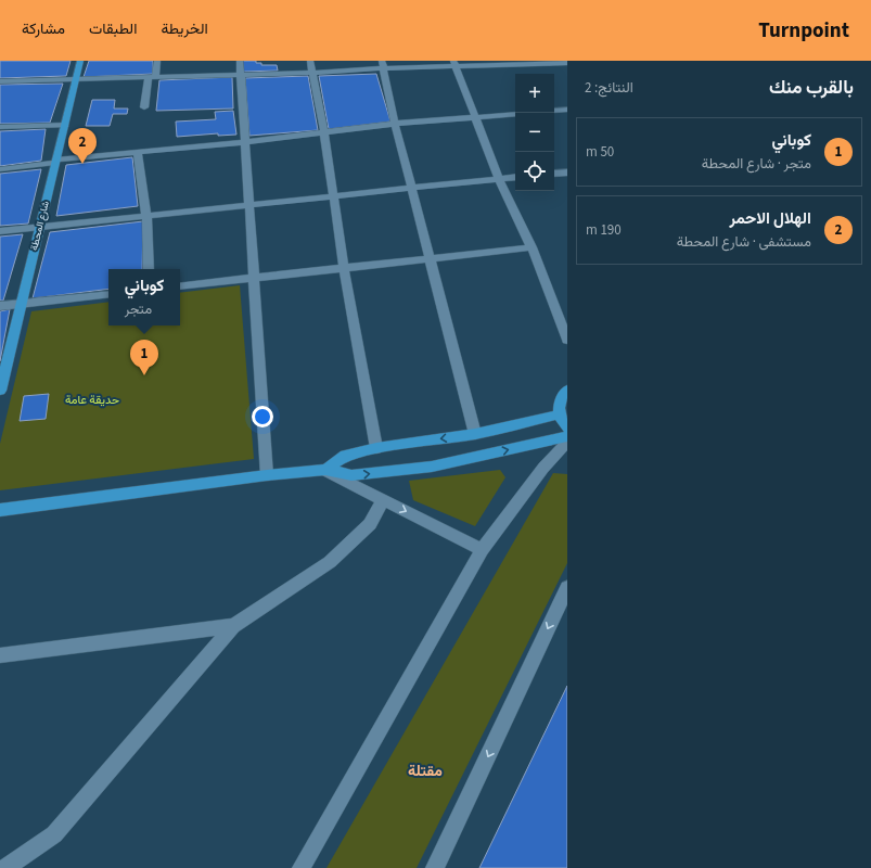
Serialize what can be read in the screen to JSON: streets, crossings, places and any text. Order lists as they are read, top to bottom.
{
  "streets": {
    "main road": ["شارع المحطة"]
  },
  "districts": ["مقتلة"],
  "parks": ["حديقة عامة"],
  "page": {
    "header": "Turnpoint",
    "nav": ["الخريطة", "الطبقات", "مشاركة"],
    "heading": ["بالقرب منك", "النتائج: 2"],
    "map_buttons": ["+", "−"],
    "list": [
      {
        "mark": "1",
        "name": "كوباني",
        "note": "متجر · شارع المحطة",
        "value": "50 m"
      },
      {
        "mark": "2",
        "name": "الهلال الاحمر",
        "note": "مستشفى · شارع المحطة",
        "value": "190 m"
      }
    ],
    "pins": ["2", "1"],
    "popup": ["كوباني", "متجر"]
  }
}
